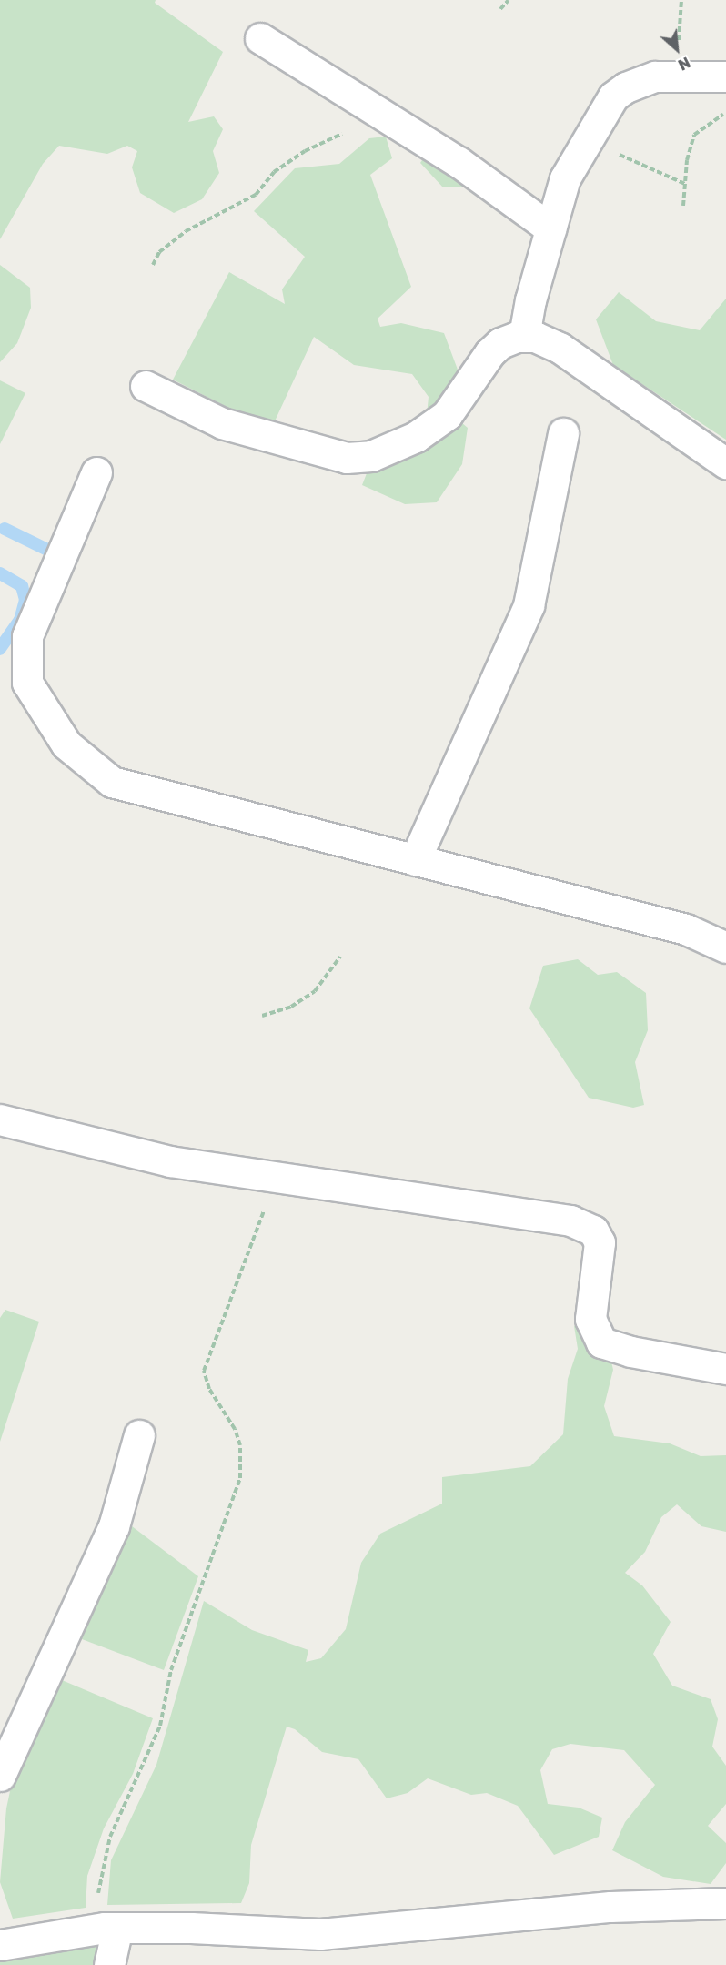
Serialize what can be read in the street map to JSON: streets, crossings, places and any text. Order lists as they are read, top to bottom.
{
  "north": "bottom right"
}
